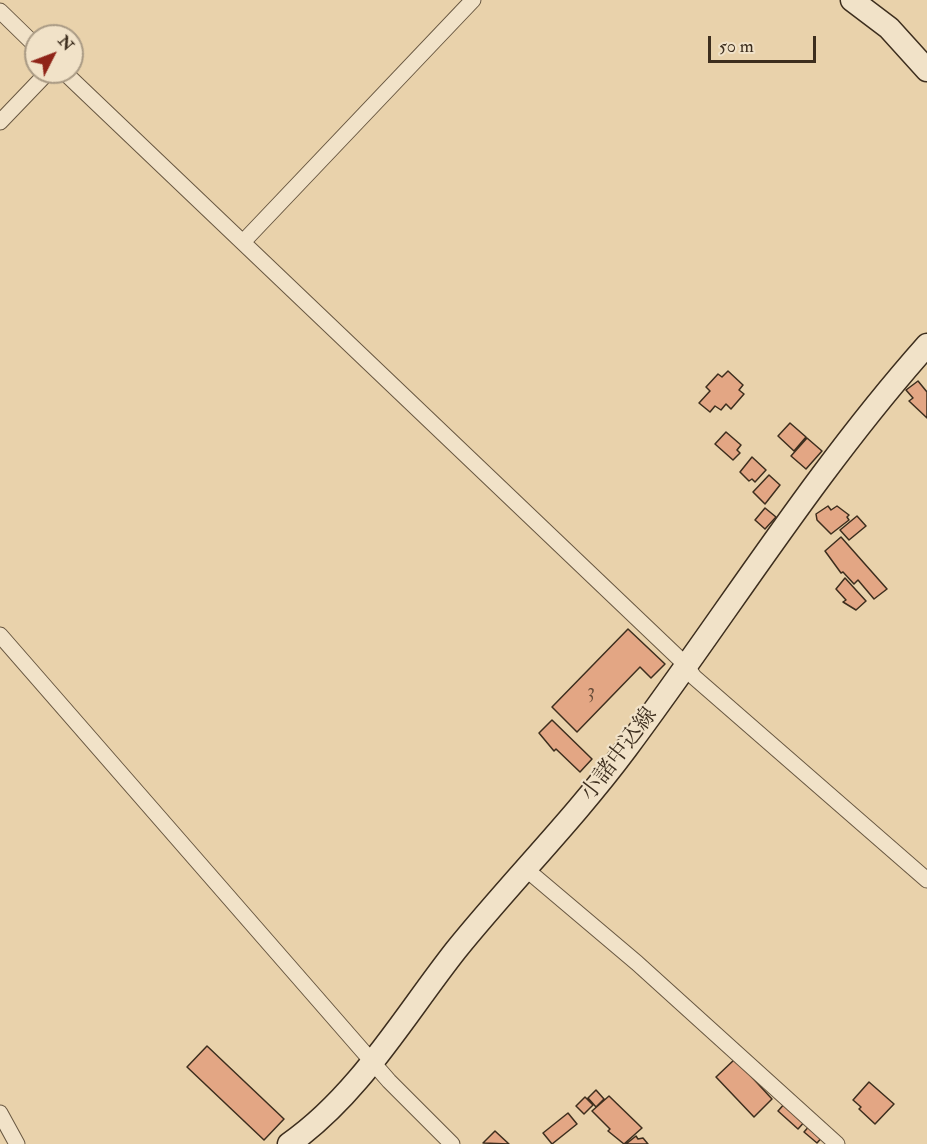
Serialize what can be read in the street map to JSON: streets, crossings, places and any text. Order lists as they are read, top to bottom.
{
  "streets": {
    "main road": ["小諸中込線"]
  },
  "house_numbers": ["3"],
  "scale_bar": "50 m",
  "north": "top right"
}
